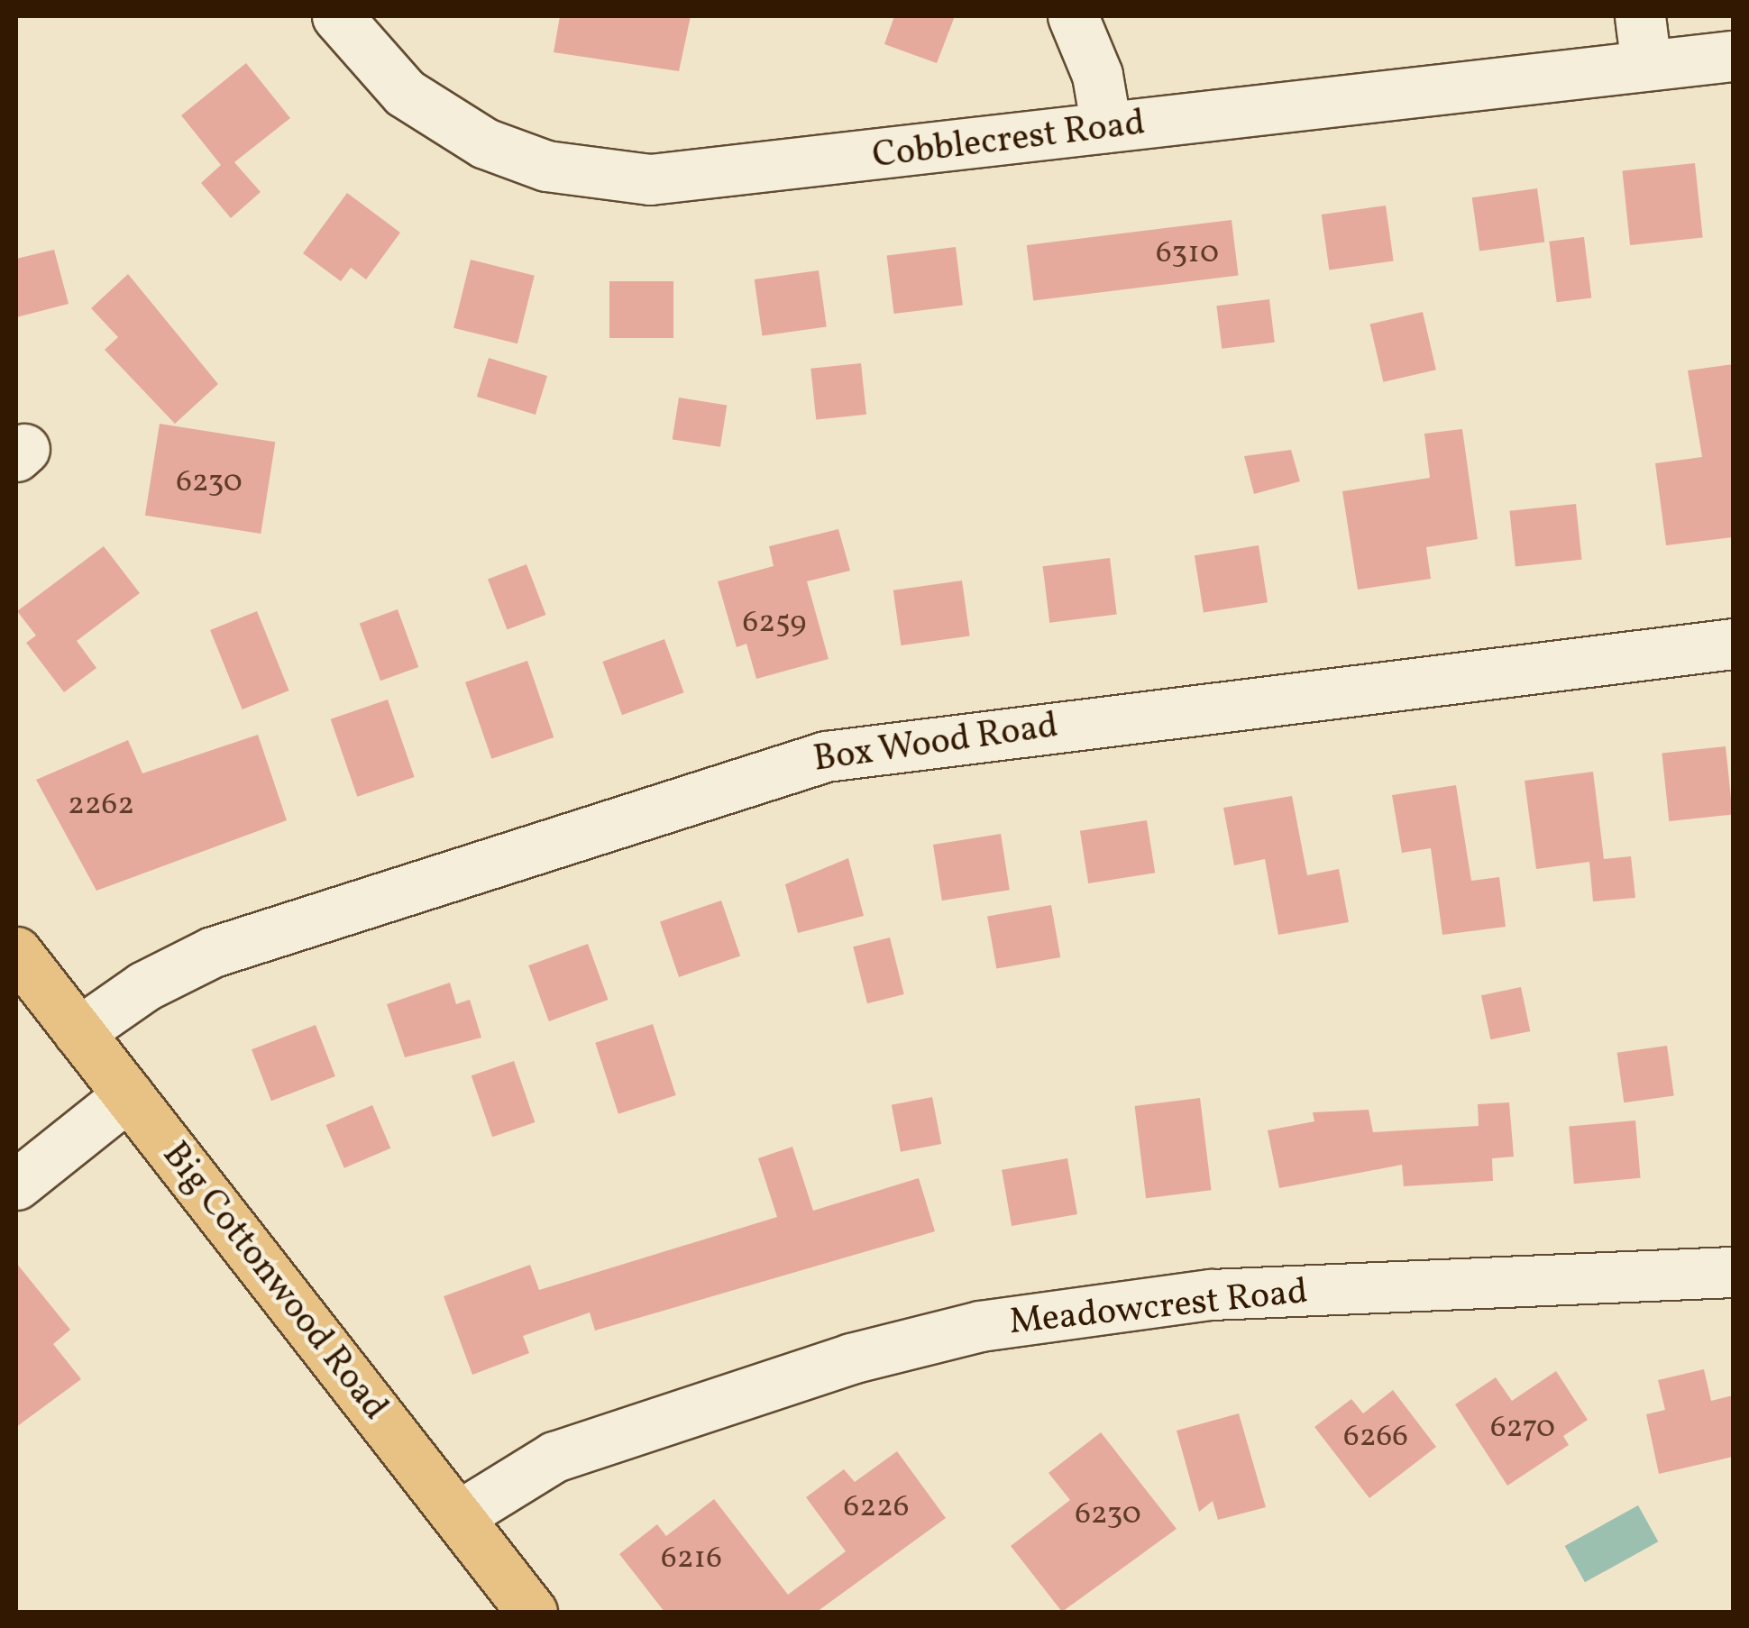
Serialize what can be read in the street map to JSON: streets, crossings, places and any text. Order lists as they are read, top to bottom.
{
  "streets": {
    "main road": ["Big Cottonwood Road"],
    "street": ["Cobblecrest Road", "Box Wood Road", "Meadowcrest Road"]
  },
  "crossings": [
    ["Box Wood Road", "Big Cottonwood Road"],
    ["Big Cottonwood Road", "Meadowcrest Road"]
  ],
  "house_numbers": [
    "6310",
    "6230",
    "6259",
    "2262",
    "6270",
    "6266",
    "6226",
    "6230",
    "6216"
  ]
}
